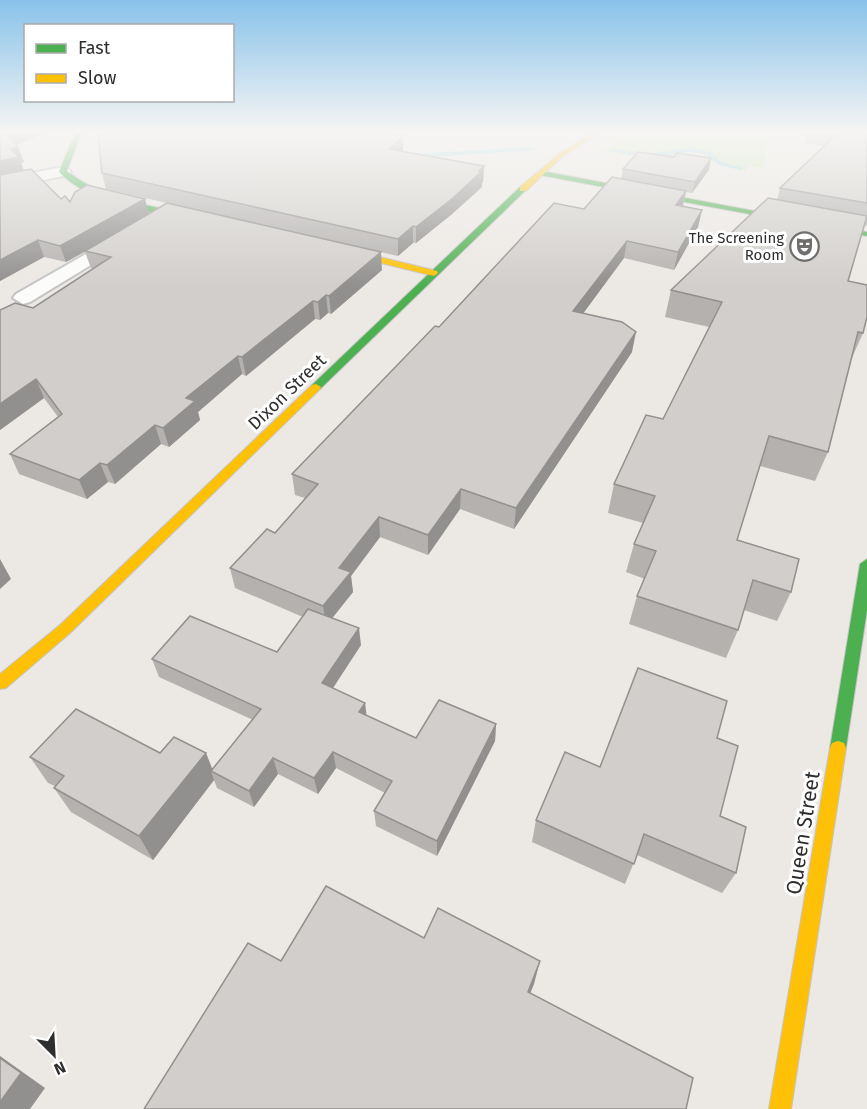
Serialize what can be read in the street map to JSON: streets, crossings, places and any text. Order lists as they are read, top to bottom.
{
  "streets": {
    "street": ["Dixon Street", "Queen Street"]
  },
  "places": {
    "theatre": ["The Screening Room"]
  },
  "legend": ["Fast", "Slow"],
  "north": "bottom right"
}
